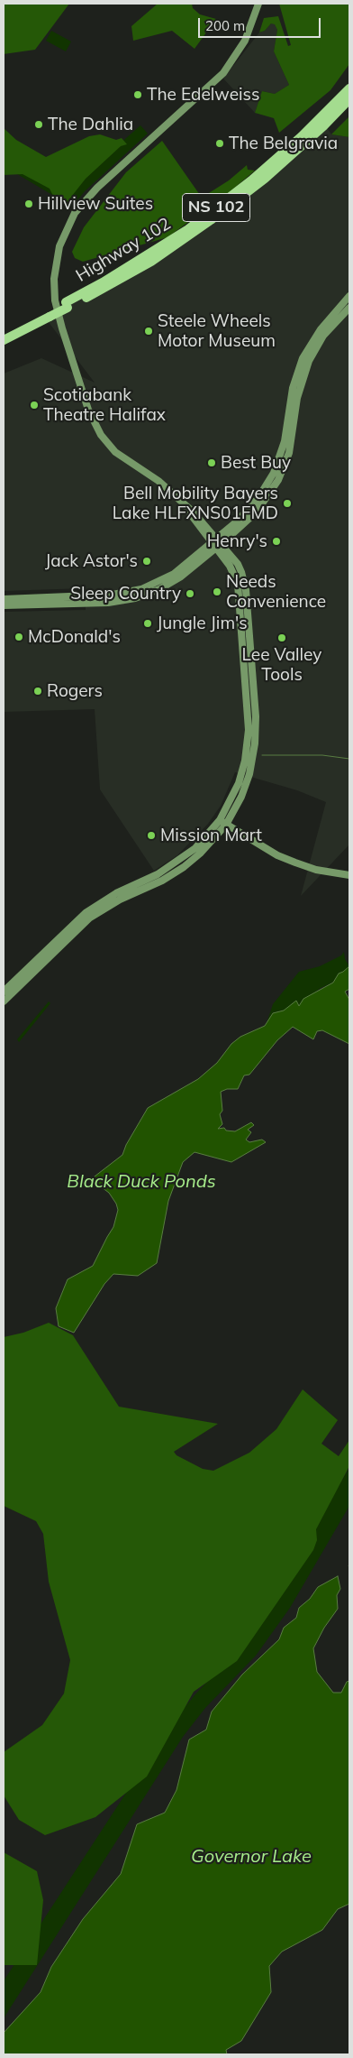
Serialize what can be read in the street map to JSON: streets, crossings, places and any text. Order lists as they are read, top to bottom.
{
  "streets": {
    "highway": ["NS 102", "Highway 102"]
  },
  "water": ["Black Duck Ponds", "Governor Lake"],
  "places": [
    "The Edelweiss",
    "The Dahlia",
    "The Belgravia",
    "Hillview Suites",
    "Steele Wheels Motor Museum",
    "Scotiabank Theatre Halifax",
    "Best Buy",
    "Bell Mobility Bayers Lake HLFXNS01FMD",
    "Henry's",
    "Jack Astor's",
    "Needs Convenience",
    "Sleep Country",
    "Jungle Jim's",
    "McDonald's",
    "Lee Valley Tools",
    "Rogers",
    "Mission Mart"
  ],
  "scale_bar": "200 m"
}
